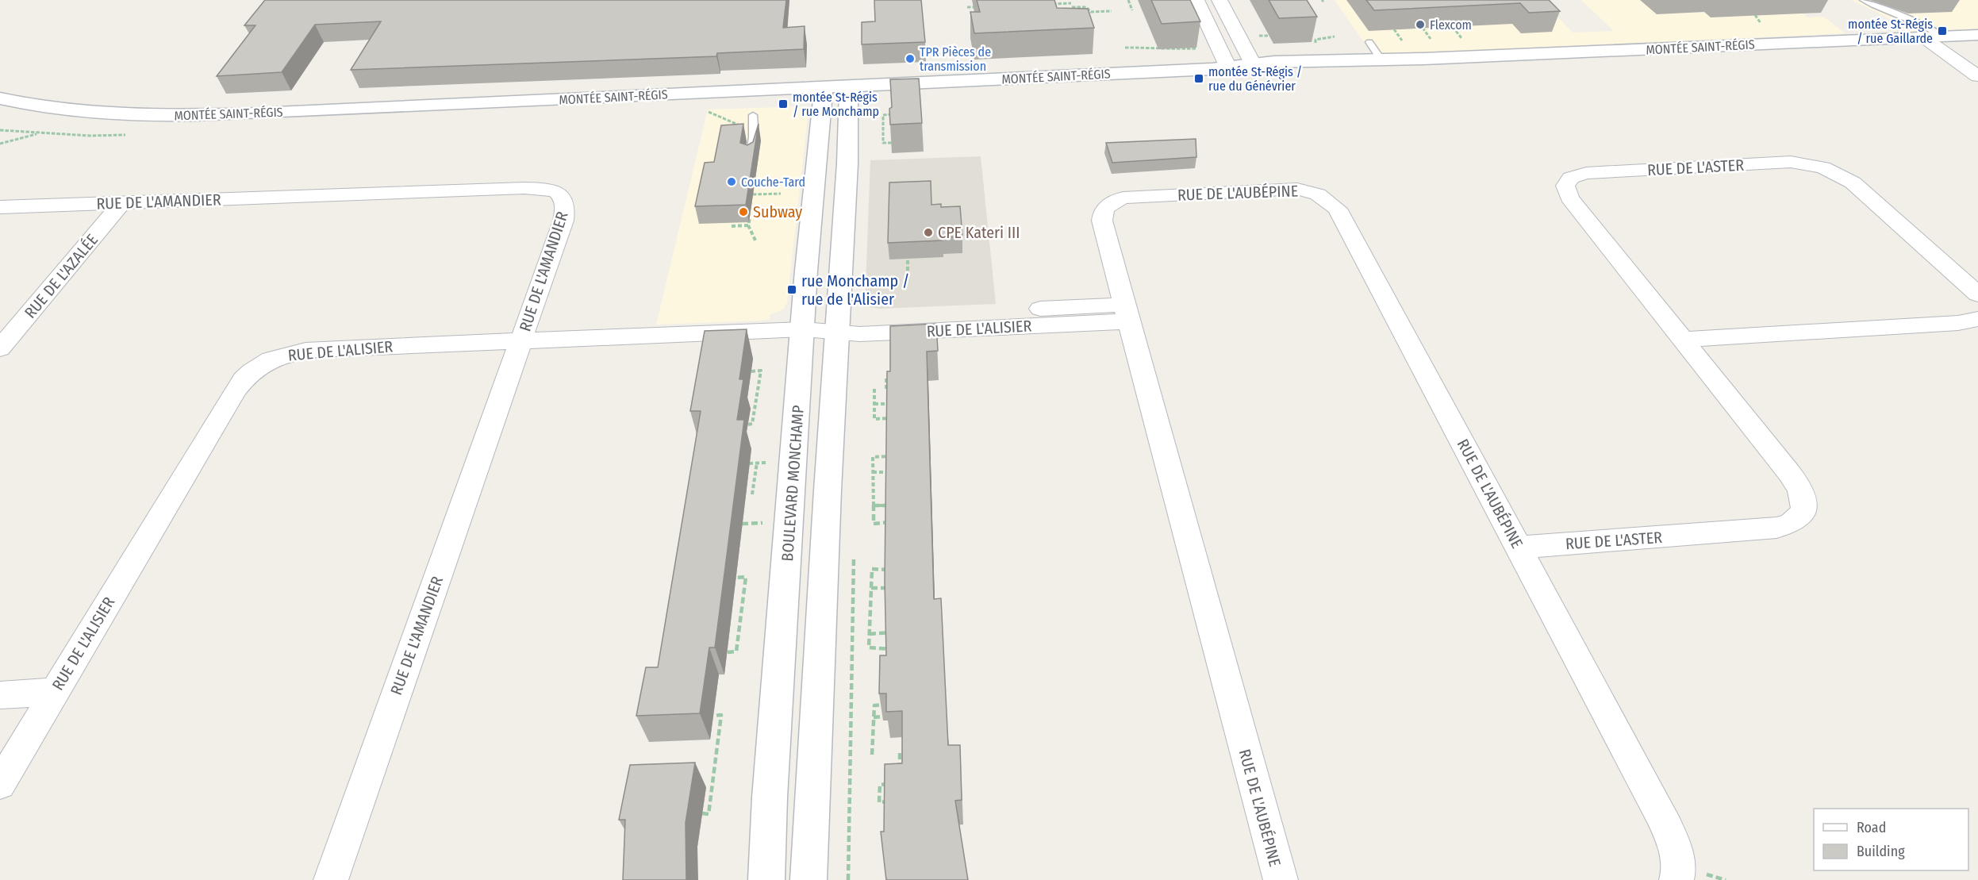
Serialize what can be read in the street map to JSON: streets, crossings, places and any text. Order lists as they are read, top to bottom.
{
  "streets": {
    "street": [
      "MONTÉE SAINT-RÉGIS",
      "RUE DE L'ASTER",
      "RUE DE L'AUBÉPINE",
      "RUE DE L'AMANDIER",
      "RUE DE L'AZALÉE",
      "RUE DE L'ALISIER",
      "BOULEVARD MONCHAMP"
    ]
  },
  "crossings": [
    ["MONTÉE SAINT-RÉGIS", "BOULEVARD MONCHAMP"],
    ["RUE DE L'ASTER", "RUE DE L'AUBÉPINE"],
    ["RUE DE L'AUBÉPINE", "RUE DE L'ALISIER"],
    ["RUE DE L'AMANDIER", "RUE DE L'AZALÉE"],
    ["RUE DE L'AMANDIER", "RUE DE L'ALISIER"],
    ["RUE DE L'ALISIER", "BOULEVARD MONCHAMP"]
  ],
  "places": {
    "other": [
      "Flexcom",
      "TPR Pièces de transmission",
      "Couche-Tard",
      "Subway",
      "CPE Kateri III"
    ],
    "transit": [
      "montée St-Régis / rue Gaillarde",
      "montée St-Régis / rue du Génévrier",
      "montée St-Régis / rue Monchamp",
      "rue Monchamp / rue de l'Alisier"
    ]
  },
  "legend": ["Road", "Building"]
}
